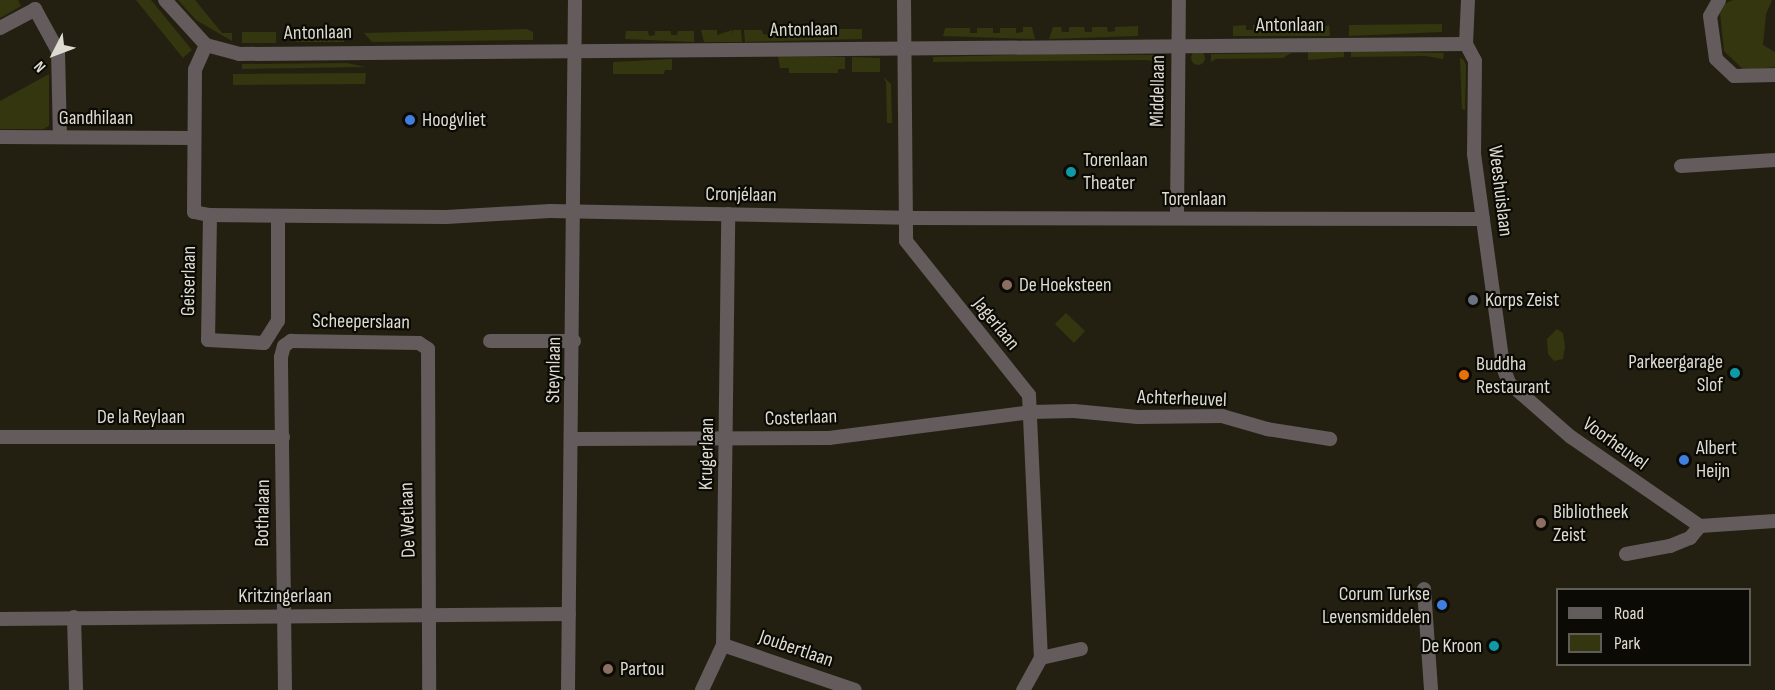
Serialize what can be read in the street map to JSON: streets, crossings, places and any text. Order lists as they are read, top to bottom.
{
  "streets": {
    "street": [
      "Antonlaan",
      "Middellaan",
      "Gandhilaan",
      "Weeshuislaan",
      "Cronjélaan",
      "Torenlaan",
      "Geiserlaan",
      "Scheeperslaan",
      "Jagerlaan",
      "Steynlaan",
      "Achterheuvel",
      "De la Reylaan",
      "Costerlaan",
      "Voorheuvel",
      "Krugerlaan",
      "Bothalaan",
      "De Wetlaan",
      "Kritzingerlaan",
      "Joubertlaan"
    ]
  },
  "crossings": [
    ["Antonlaan", "Middellaan"],
    ["Antonlaan", "Weeshuislaan"],
    ["Antonlaan", "Jagerlaan"],
    ["Antonlaan", "Steynlaan"],
    ["Middellaan", "Torenlaan"],
    ["Weeshuislaan", "Torenlaan"],
    ["Weeshuislaan", "Voorheuvel"],
    ["Cronjélaan", "Torenlaan"],
    ["Cronjélaan", "Jagerlaan"],
    ["Cronjélaan", "Steynlaan"],
    ["Cronjélaan", "Krugerlaan"],
    ["Torenlaan", "Jagerlaan"],
    ["Scheeperslaan", "Bothalaan"],
    ["Scheeperslaan", "De Wetlaan"],
    ["Jagerlaan", "Achterheuvel"],
    ["Jagerlaan", "Costerlaan"],
    ["Steynlaan", "Costerlaan"],
    ["Steynlaan", "Kritzingerlaan"],
    ["Achterheuvel", "Costerlaan"],
    ["De la Reylaan", "Bothalaan"],
    ["Costerlaan", "Krugerlaan"],
    ["Krugerlaan", "Joubertlaan"],
    ["Bothalaan", "Kritzingerlaan"],
    ["De Wetlaan", "Kritzingerlaan"]
  ],
  "places": [
    "Hoogvliet",
    "Torenlaan Theater",
    "De Hoeksteen",
    "Korps Zeist",
    "Parkeergarage Slof",
    "Buddha Restaurant",
    "Albert Heijn",
    "Bibliotheek Zeist",
    "Corum Turkse Levensmiddelen",
    "De Kroon",
    "Partou"
  ],
  "legend": ["Road", "Park"],
  "north": "bottom left"
}
